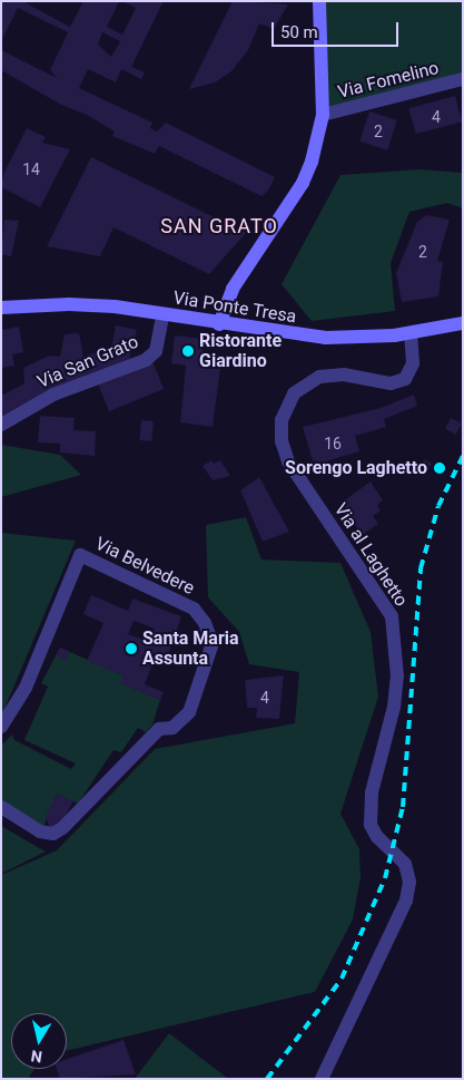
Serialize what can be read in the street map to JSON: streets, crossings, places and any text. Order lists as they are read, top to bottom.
{
  "streets": {
    "main road": ["Via Ponte Tresa"],
    "street": [
      "Via Fomelino",
      "Via San Grato",
      "Via al Laghetto",
      "Via Belvedere"
    ]
  },
  "crossings": [
    ["Via Ponte Tresa", "Via San Grato"],
    ["Via Ponte Tresa", "Via al Laghetto"]
  ],
  "districts": ["SAN GRATO"],
  "places": ["Ristorante Giardino", "Sorengo Laghetto", "Santa Maria Assunta"],
  "house_numbers": [
    "4",
    "2",
    "14",
    "2",
    "16",
    "4"
  ],
  "scale_bar": "50 m",
  "north": "bottom"
}
